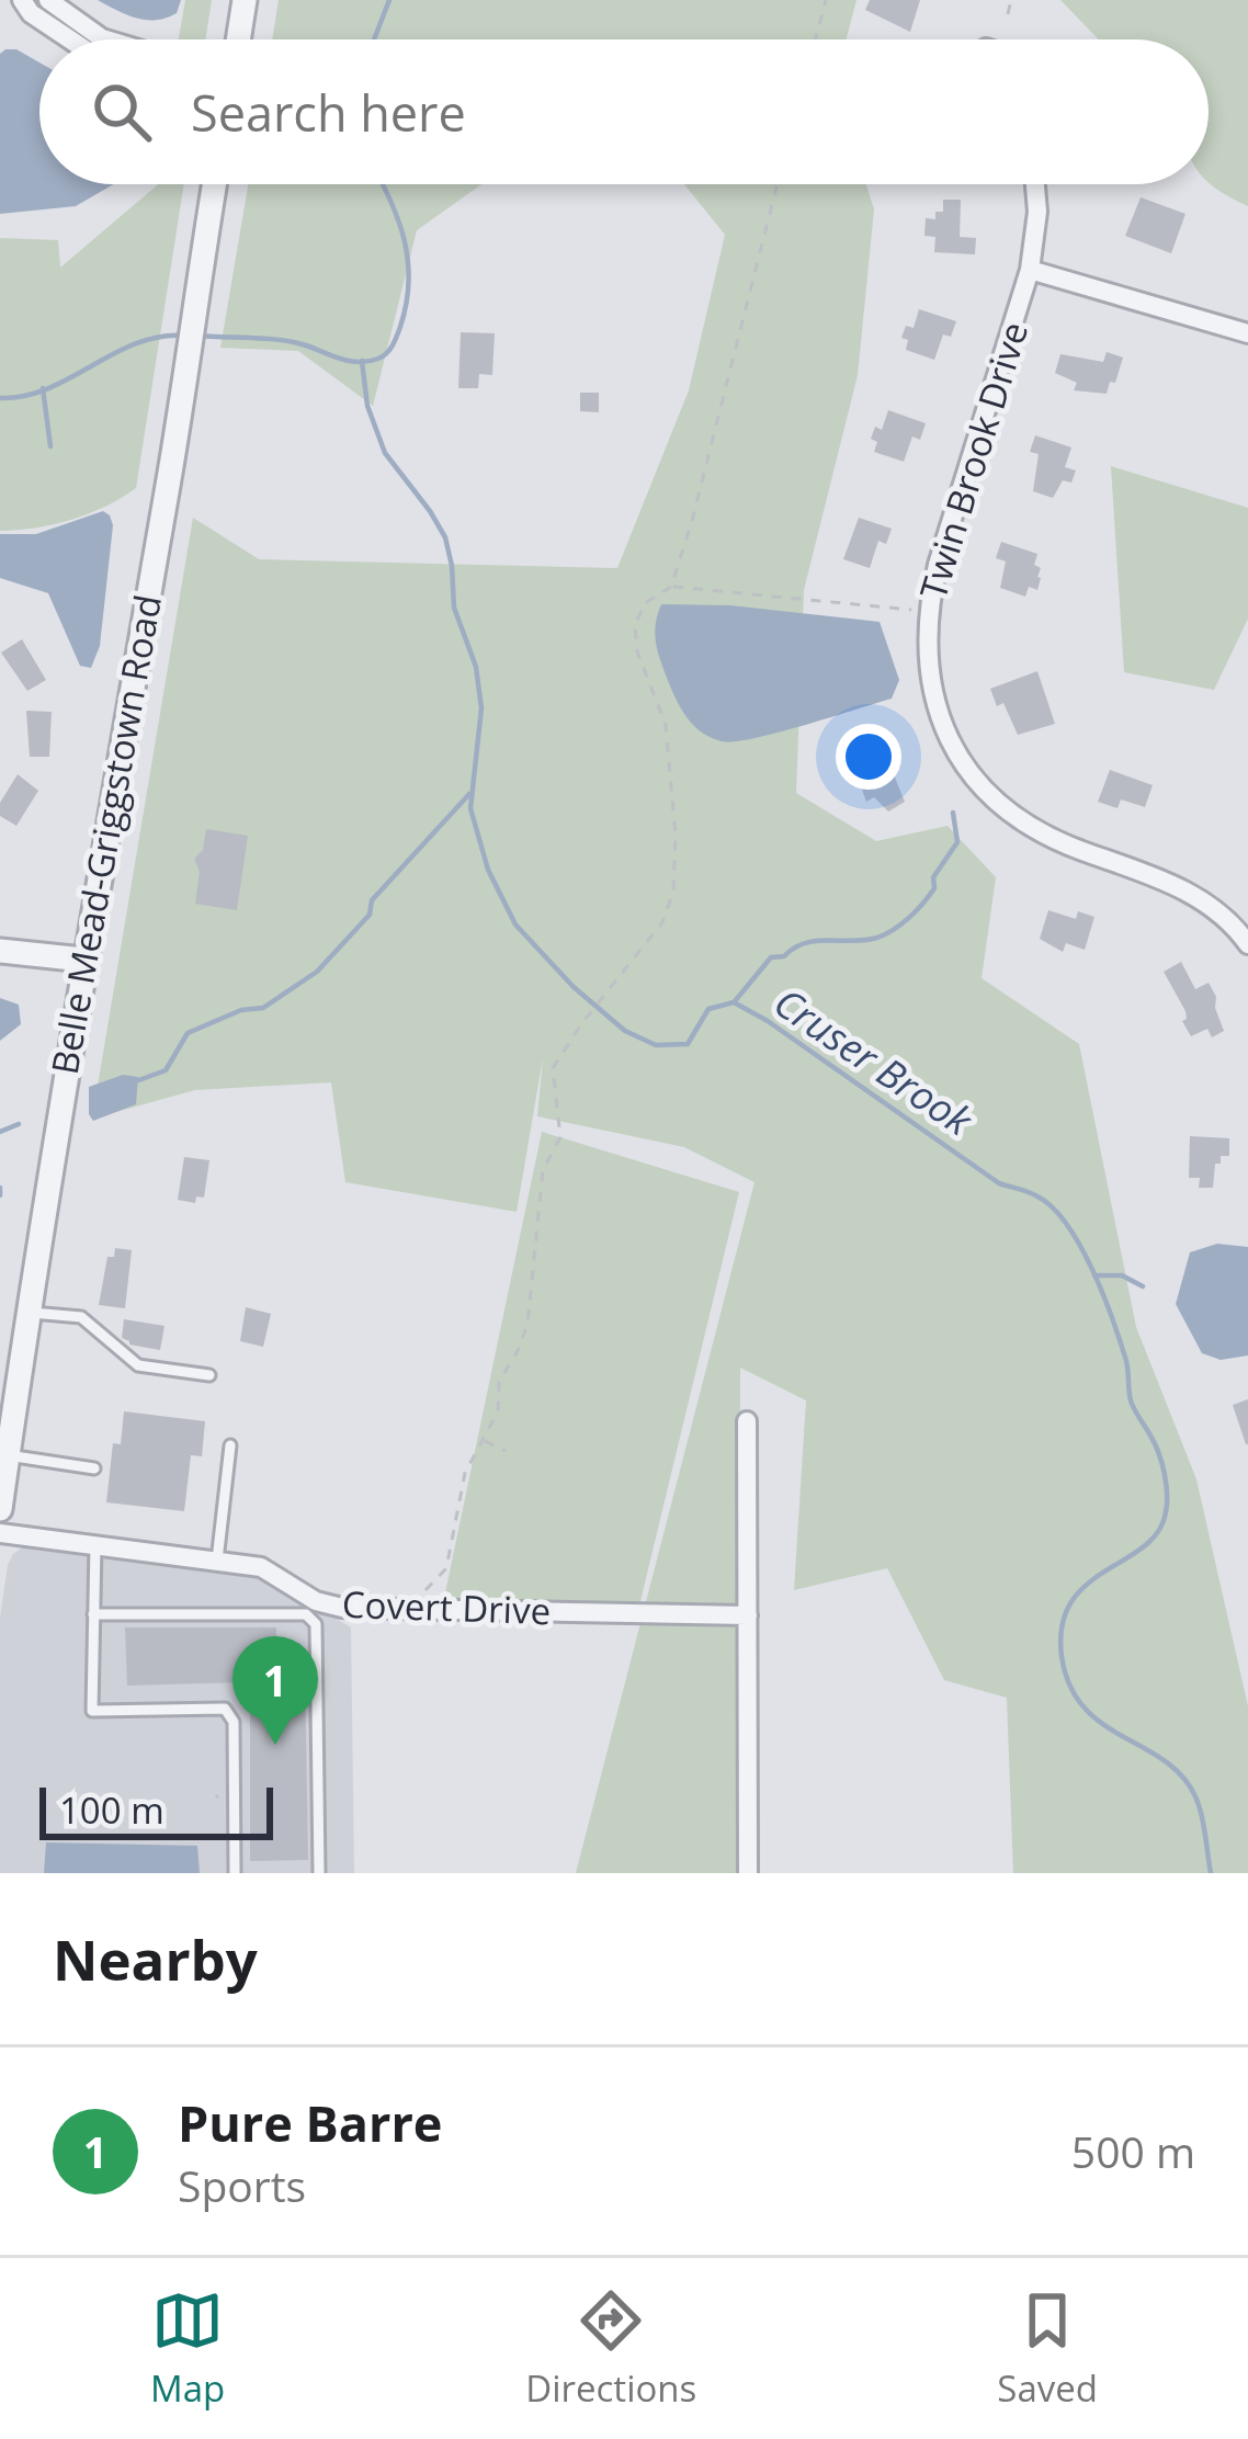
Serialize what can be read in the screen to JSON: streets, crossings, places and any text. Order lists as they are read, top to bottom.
{
  "streets": {
    "street": ["Twin Brook Drive", "Belle Mead-Griggstown Road", "Covert Drive"]
  },
  "water": ["Cruser Brook"],
  "scale_bar": "100 m",
  "page": {
    "search": "Search here",
    "pins": "1",
    "scale": "100 m",
    "heading": "Nearby",
    "list": [
      {
        "mark": "1",
        "name": "Pure Barre",
        "note": "Sports",
        "value": "500 m"
      }
    ],
    "nav": ["Map", "Directions", "Saved"]
  }
}
